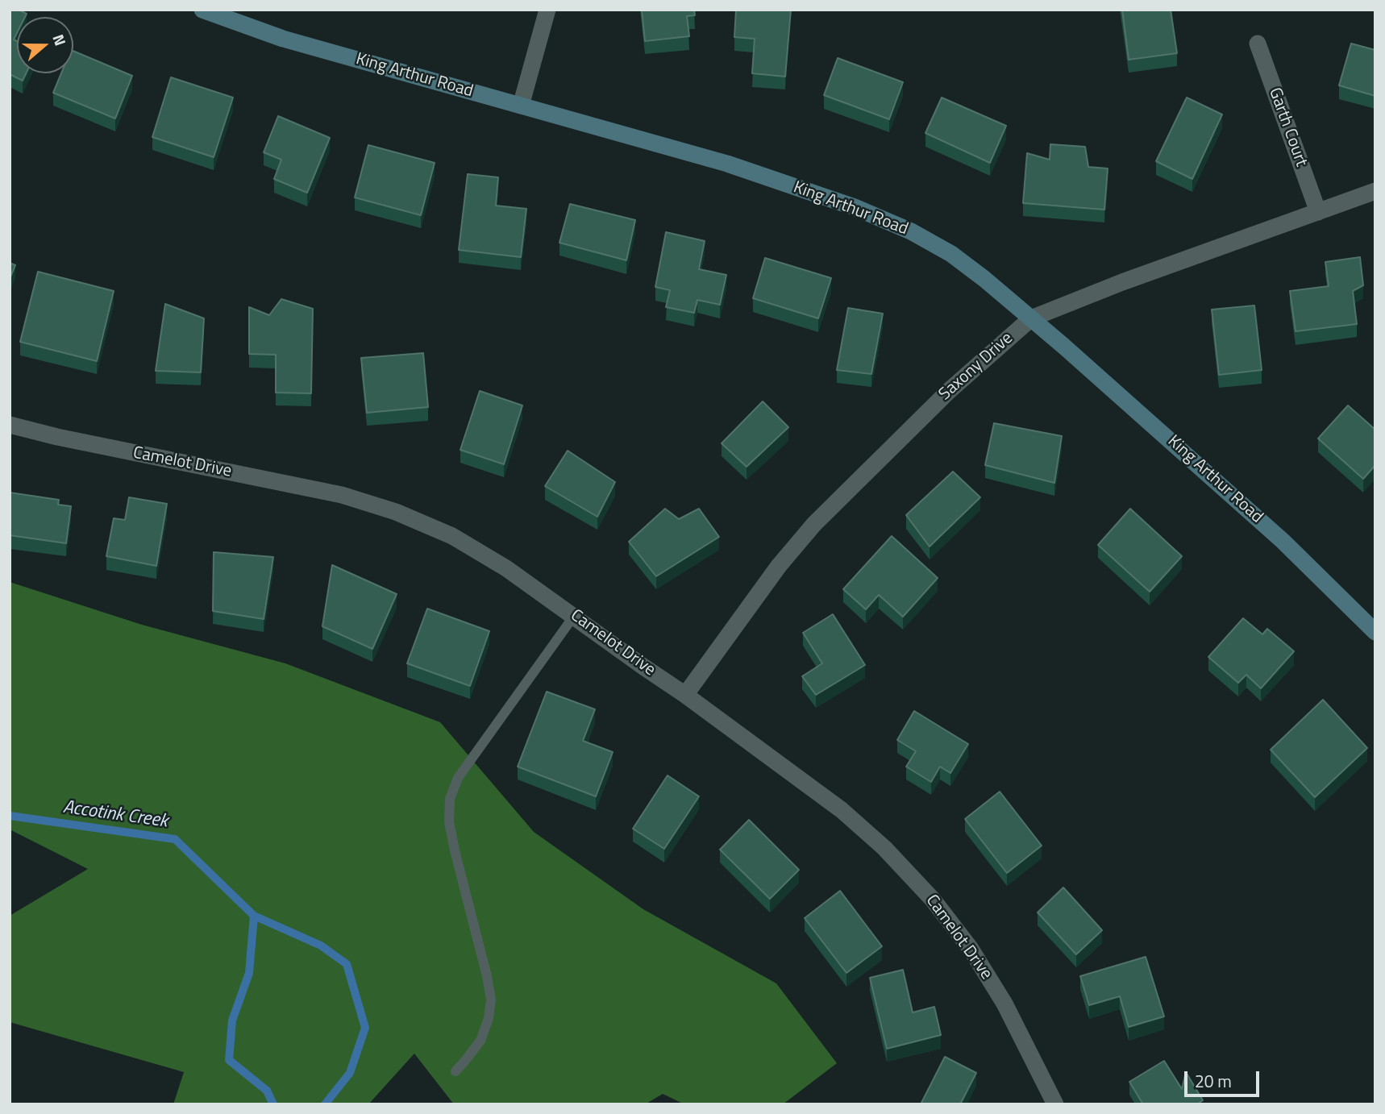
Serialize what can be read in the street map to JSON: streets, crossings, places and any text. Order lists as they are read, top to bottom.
{
  "streets": {
    "street": [
      "King Arthur Road",
      "Garth Court",
      "Saxony Drive",
      "Camelot Drive"
    ]
  },
  "crossings": [
    ["King Arthur Road", "Saxony Drive"],
    ["Garth Court", "Saxony Drive"],
    ["Saxony Drive", "Camelot Drive"]
  ],
  "water": ["Accotink Creek"],
  "scale_bar": "20 m",
  "north": "right"
}
